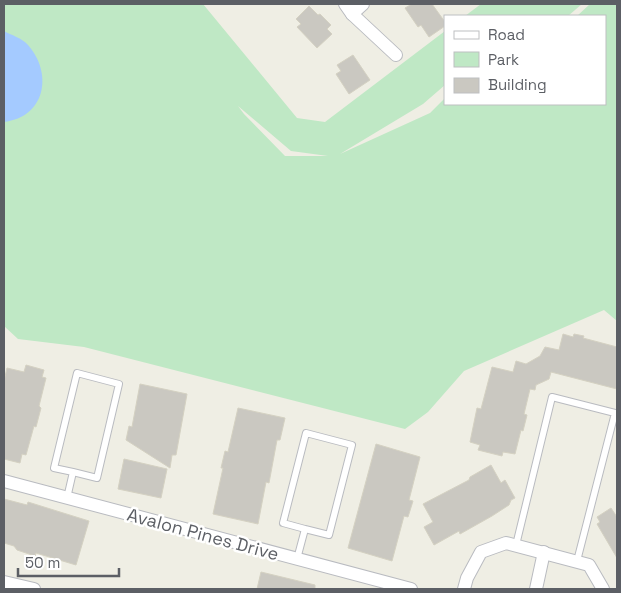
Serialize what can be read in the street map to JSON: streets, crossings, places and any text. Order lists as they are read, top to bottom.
{
  "streets": {
    "street": ["Avalon Pines Drive"]
  },
  "legend": ["Road", "Park", "Building"],
  "scale_bar": "50 m"
}
